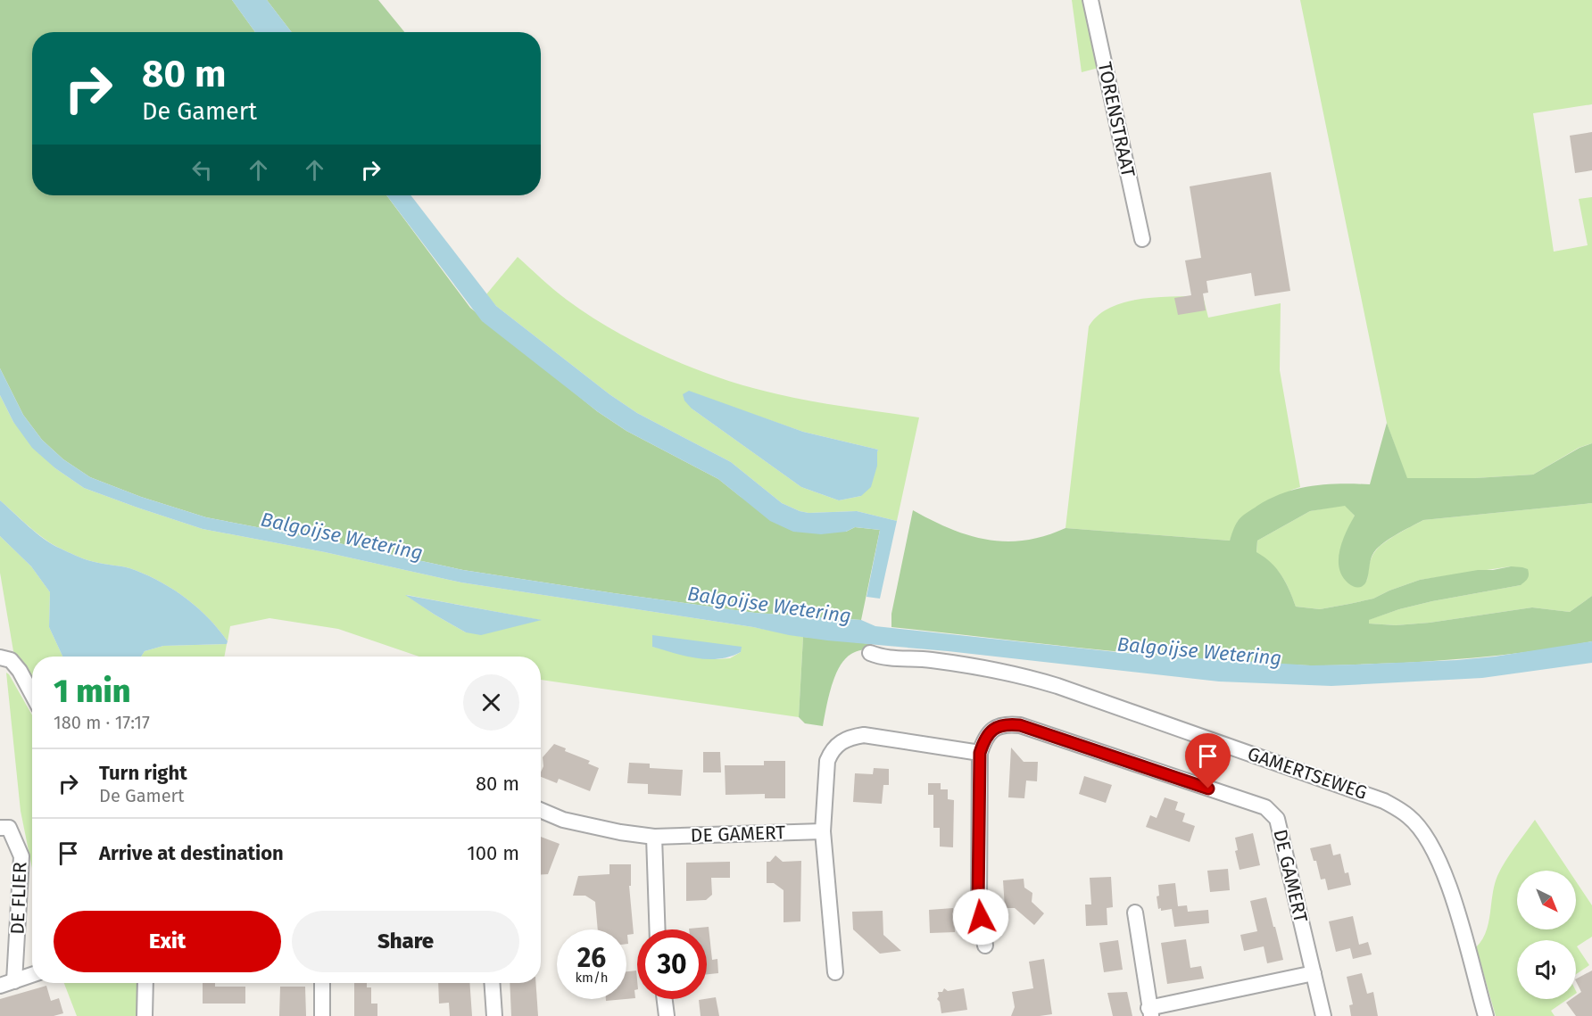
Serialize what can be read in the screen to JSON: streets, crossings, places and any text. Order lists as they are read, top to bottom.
{
  "streets": {
    "street": [
      "TORENSTRAAT",
      "GAMERTSEWEG",
      "DE GAMERT",
      "DE FLIER"
    ]
  },
  "water": ["Balgoijse Wetering"],
  "north": "bottom right",
  "page": {
    "turn": ["80 m", "De Gamert"],
    "heading": ["1 min", "180 m · 17:17"],
    "list": [
      {
        "name": "Turn right",
        "note": "De Gamert",
        "value": "80 m"
      },
      {
        "name": "Arrive at destination",
        "value": "100 m"
      }
    ],
    "buttons": ["Exit", "Share"],
    "speed": "26 km/h",
    "limit": "30"
  }
}
